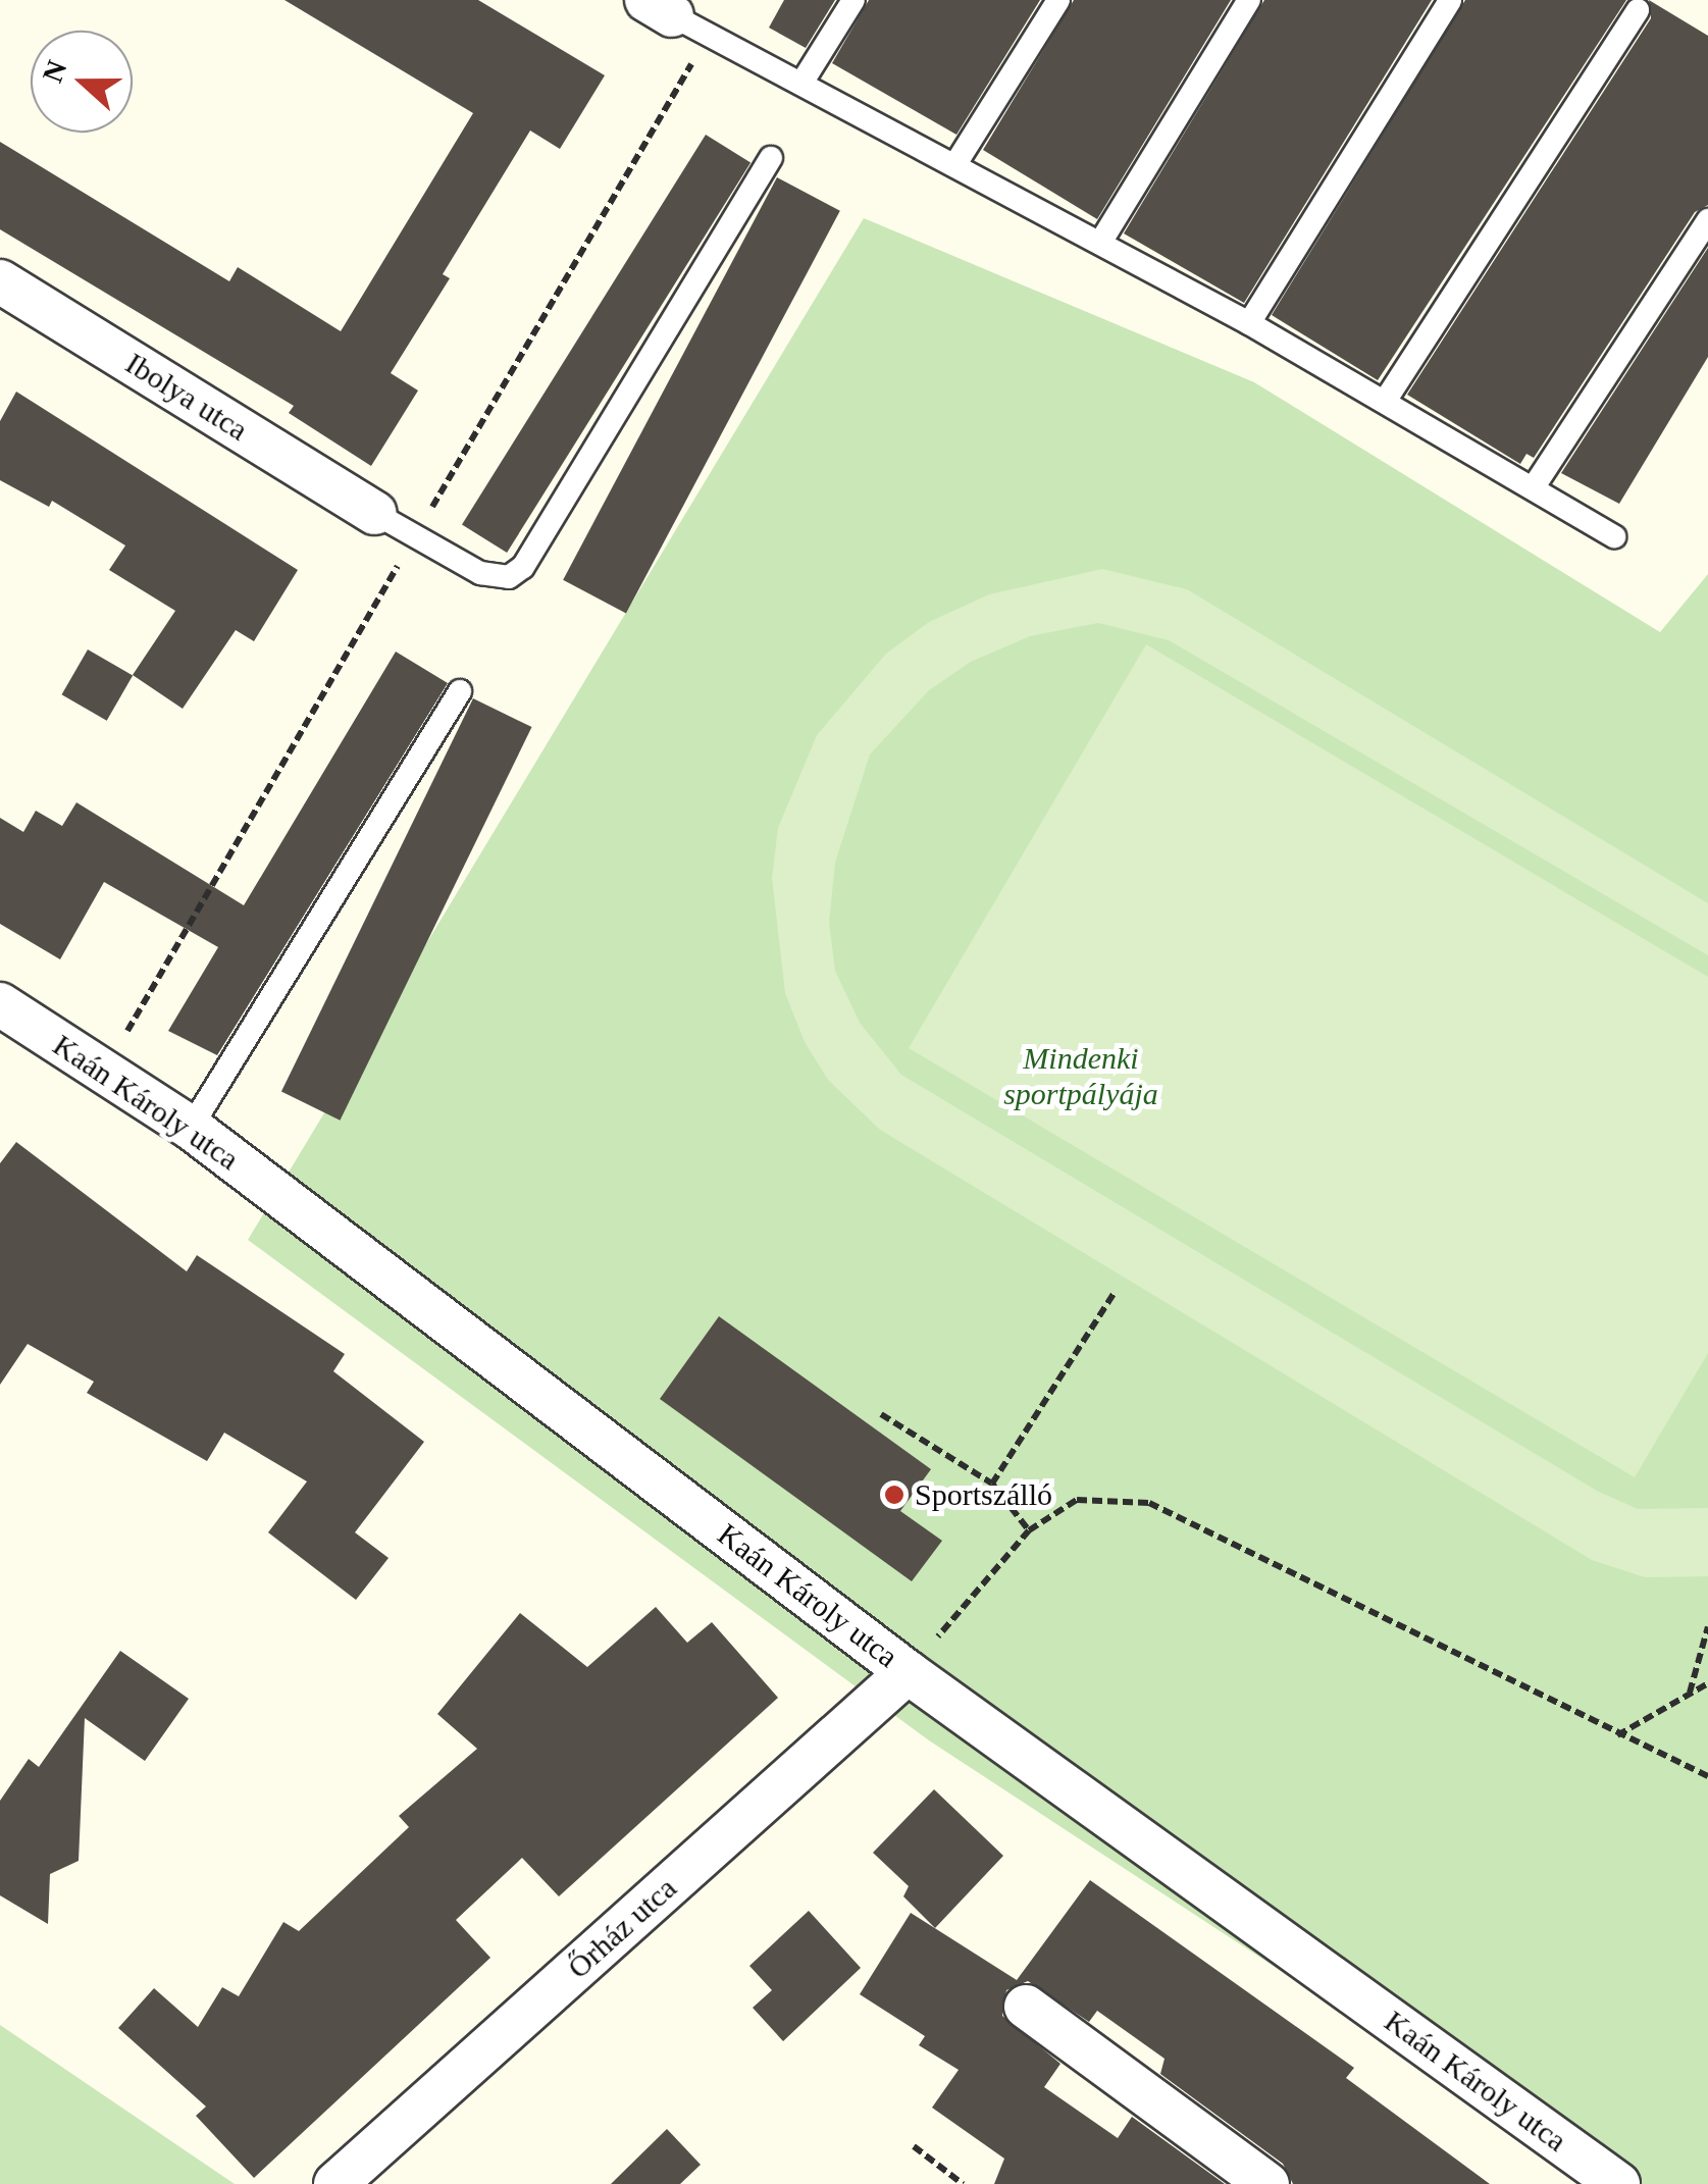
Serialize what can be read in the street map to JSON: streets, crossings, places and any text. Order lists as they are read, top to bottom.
{
  "streets": {
    "street": ["Ibolya utca", "Kaán Károly utca", "Őrház utca"]
  },
  "crossings": [
    ["Kaán Károly utca", "Őrház utca"]
  ],
  "parks": ["Mindenki sportpályája"],
  "places": ["Sportszálló"],
  "north": "left"
}
